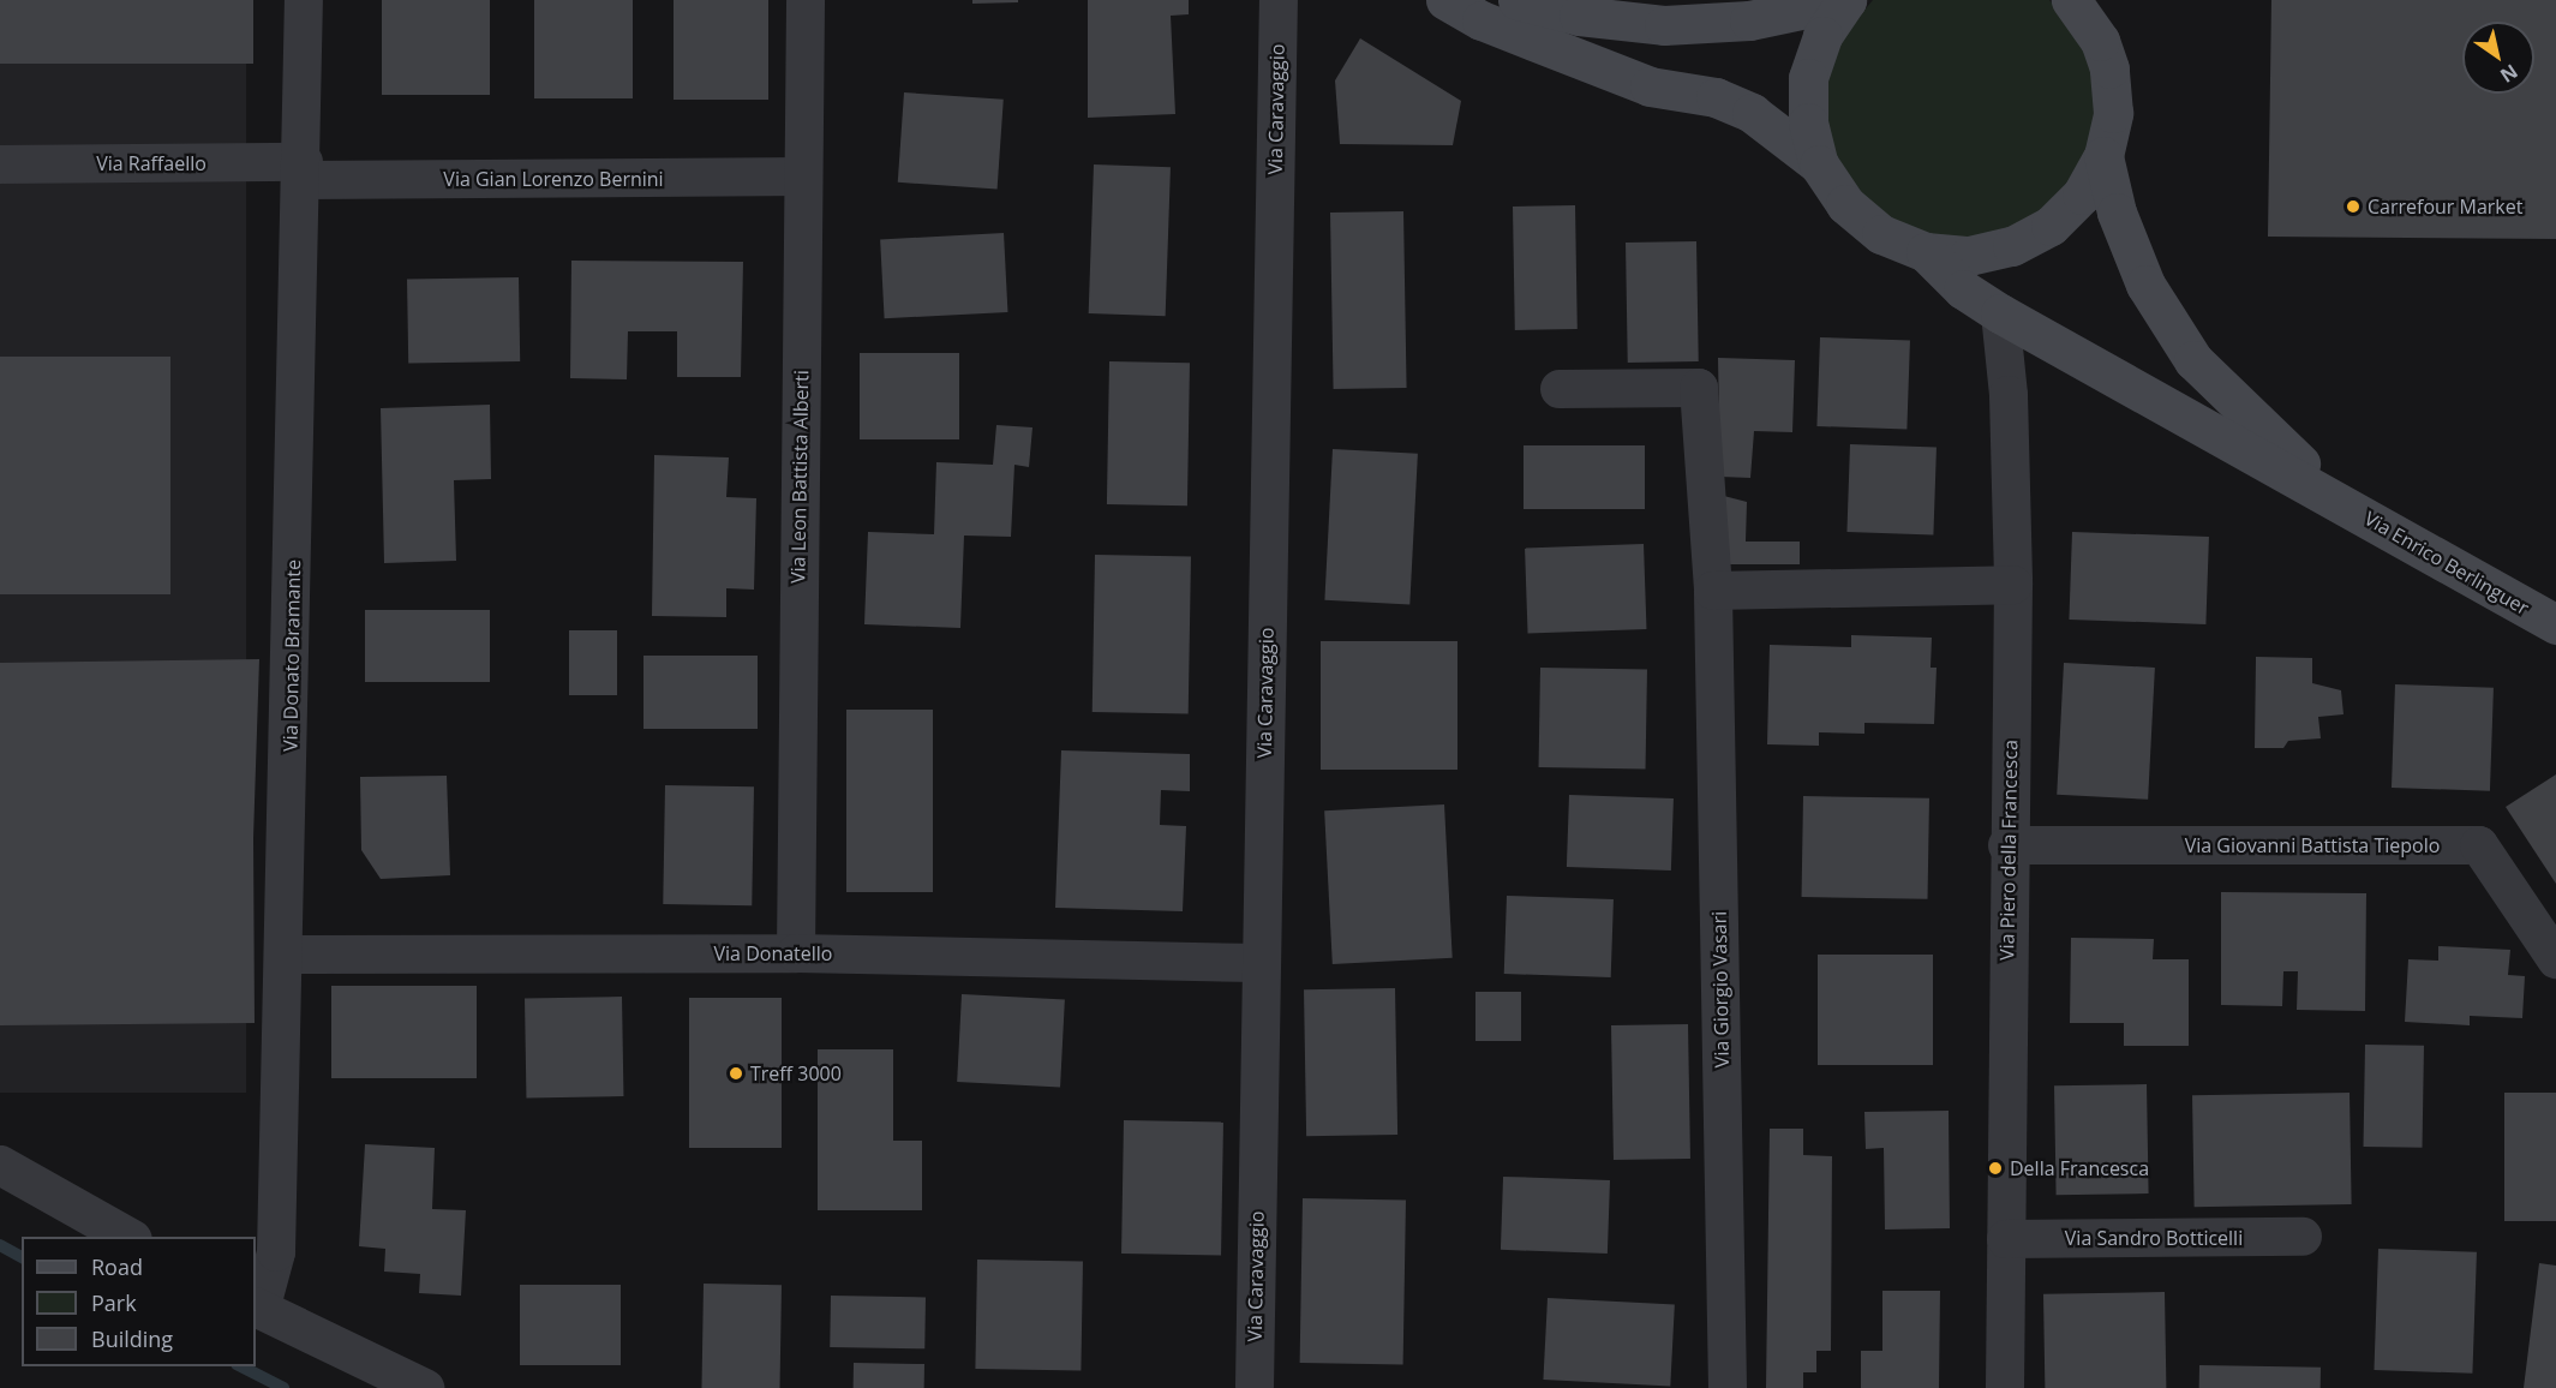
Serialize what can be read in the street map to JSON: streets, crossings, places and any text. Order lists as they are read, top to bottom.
{
  "streets": {
    "main road": ["Via Enrico Berlinguer"],
    "street": [
      "Via Caravaggio",
      "Via Raffaello",
      "Via Gian Lorenzo Bernini",
      "Via Leon Battista Alberti",
      "Via Donato Bramante",
      "Via Giovanni Battista Tiepolo",
      "Via Piero della Francesca",
      "Via Donatello",
      "Via Giorgio Vasari",
      "Via Sandro Botticelli"
    ]
  },
  "crossings": [
    ["Via Caravaggio", "Via Donatello"],
    ["Via Raffaello", "Via Gian Lorenzo Bernini"],
    ["Via Raffaello", "Via Donato Bramante"],
    ["Via Gian Lorenzo Bernini", "Via Leon Battista Alberti"],
    ["Via Gian Lorenzo Bernini", "Via Donato Bramante"],
    ["Via Leon Battista Alberti", "Via Donatello"],
    ["Via Donato Bramante", "Via Donatello"],
    ["Via Giovanni Battista Tiepolo", "Via Piero della Francesca"],
    ["Via Piero della Francesca", "Via Sandro Botticelli"]
  ],
  "places": ["Carrefour Market", "Treff 3000", "Della Francesca"],
  "legend": ["Road", "Park", "Building"],
  "north": "bottom right"
}
